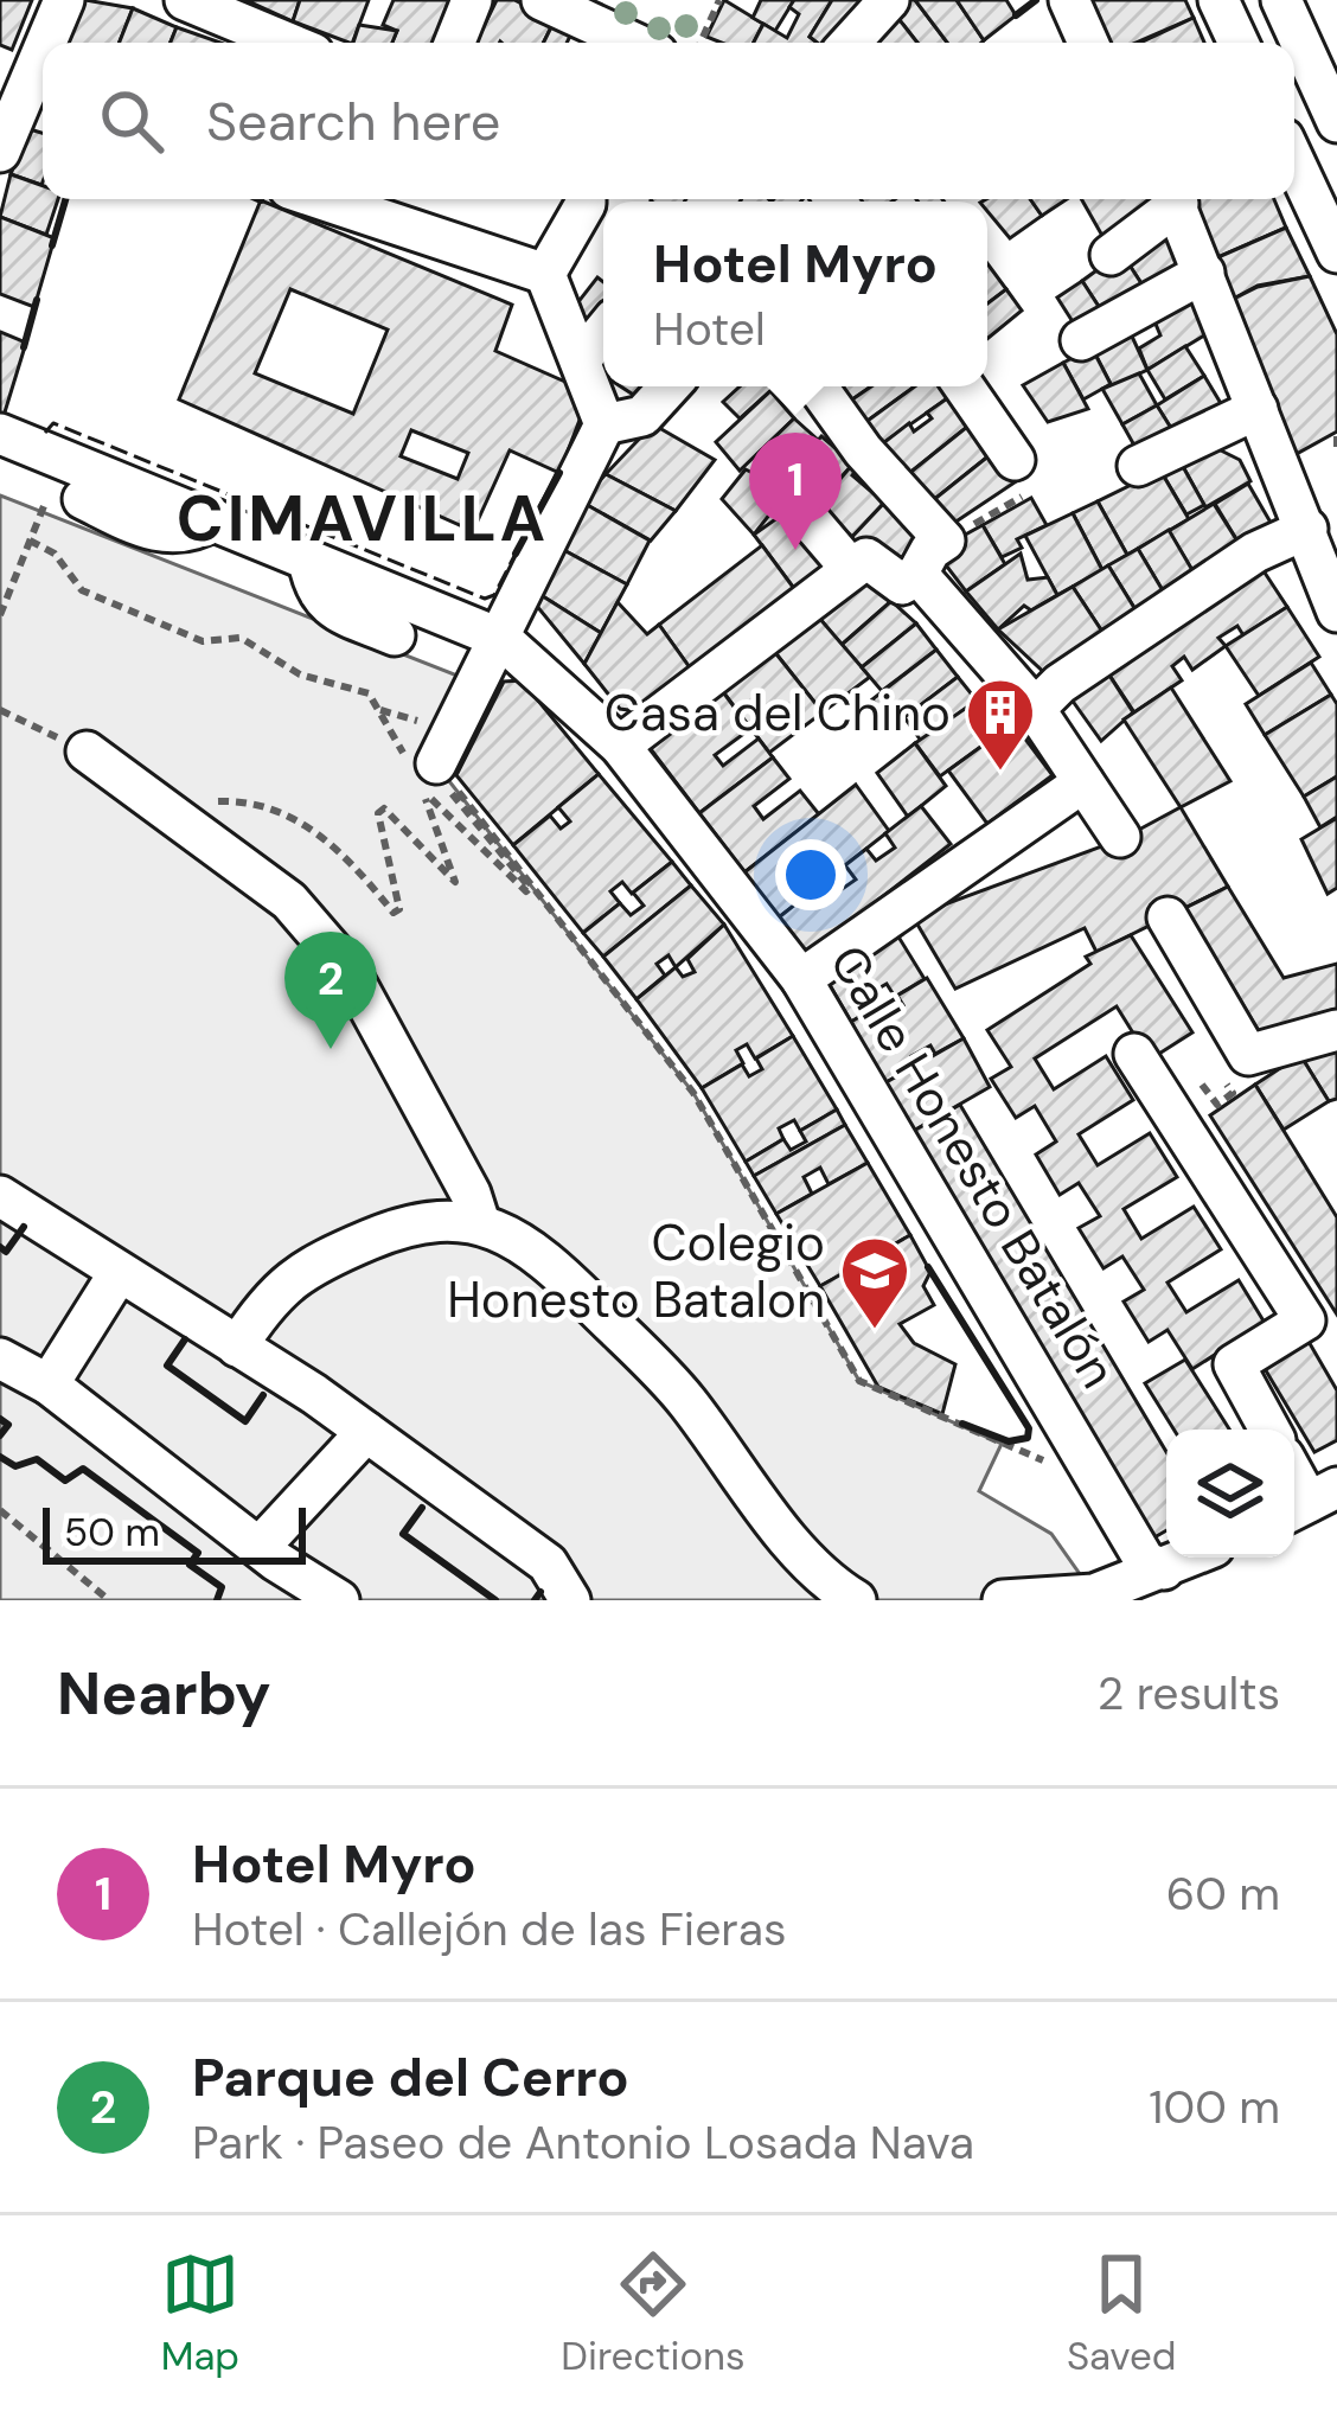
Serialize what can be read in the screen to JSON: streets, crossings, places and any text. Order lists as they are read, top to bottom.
{
  "streets": {
    "street": ["Calle Honesto Batalón"]
  },
  "districts": ["CIMAVILLA"],
  "places": {
    "building": ["Casa del Chino"],
    "school or university": ["Colegio Honesto Batalon"]
  },
  "scale_bar": "50 m",
  "page": {
    "search": "Search here",
    "popup": ["Hotel Myro", "Hotel"],
    "pins": ["1", "2"],
    "scale": "50 m",
    "heading": ["Nearby", "2 results"],
    "list": [
      {
        "mark": "1",
        "name": "Hotel Myro",
        "note": "Hotel · Callejón de las Fieras",
        "value": "60 m"
      },
      {
        "mark": "2",
        "name": "Parque del Cerro",
        "note": "Park · Paseo de Antonio Losada Nava",
        "value": "100 m"
      }
    ],
    "nav": ["Map", "Directions", "Saved"]
  }
}
